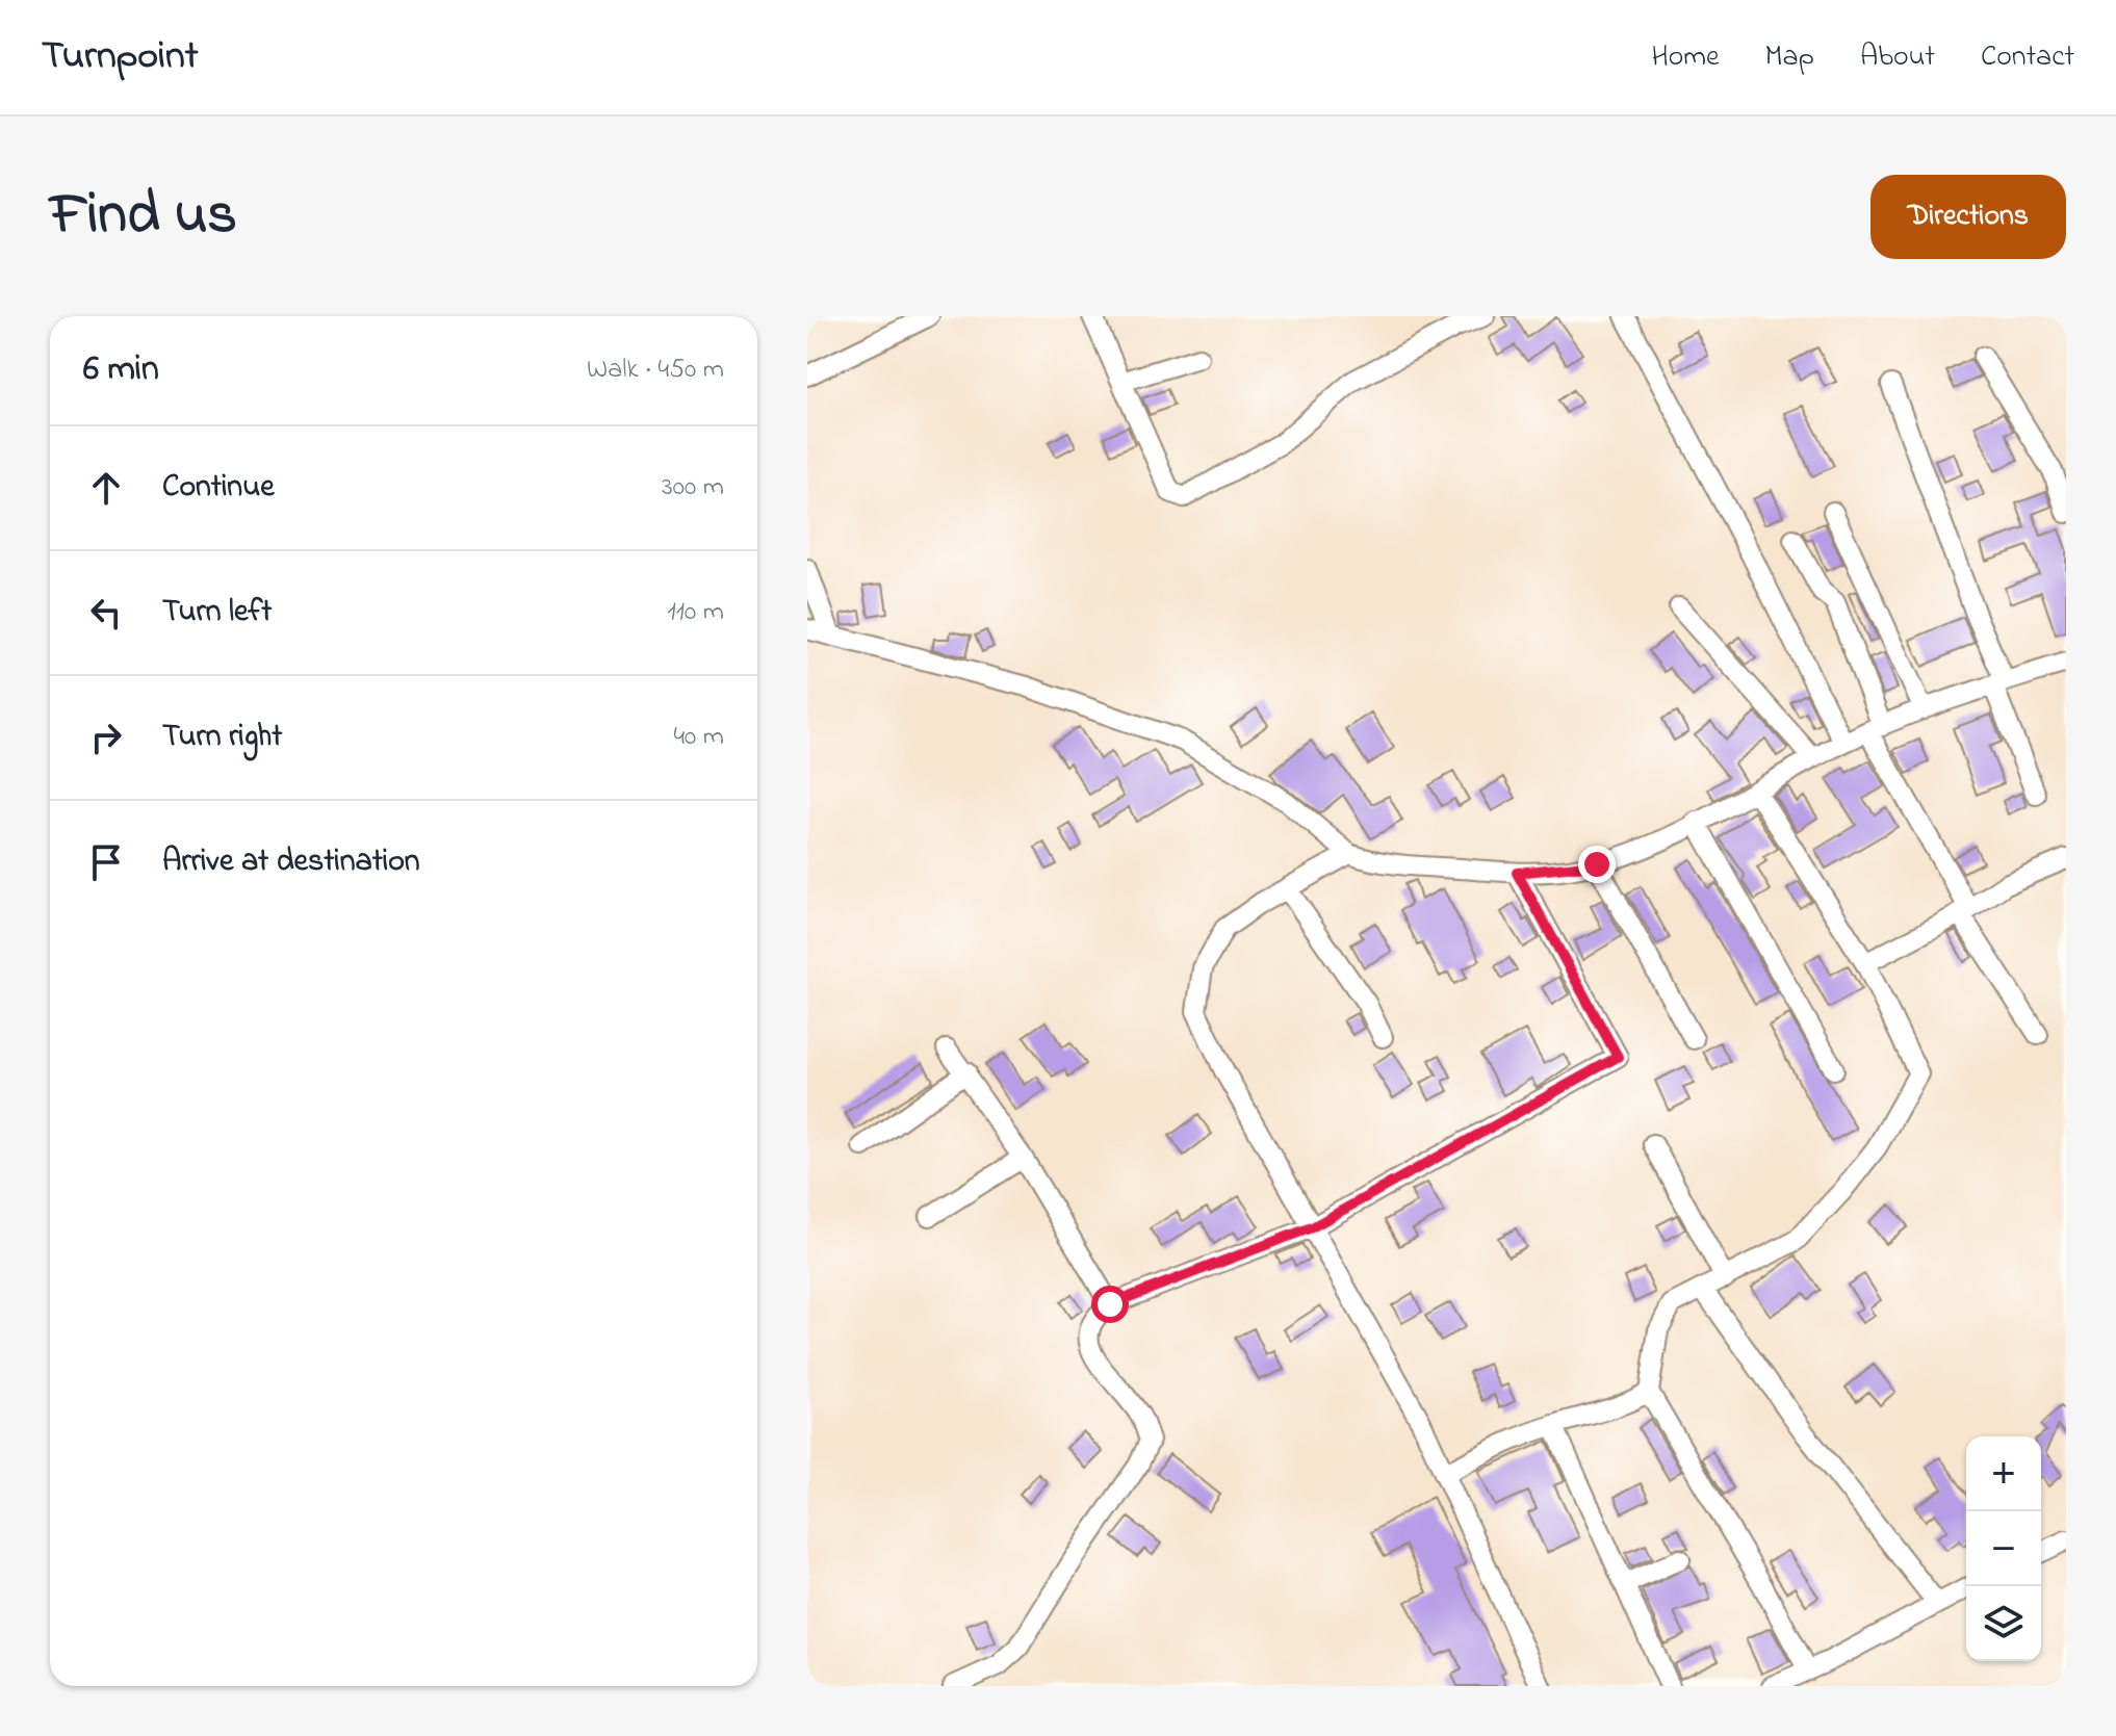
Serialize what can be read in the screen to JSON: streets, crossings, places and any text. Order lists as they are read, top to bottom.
{
  "page": {
    "header": "Turnpoint",
    "nav": [
      "Home",
      "Map",
      "About",
      "Contact"
    ],
    "title": "Find us",
    "buttons": "Directions",
    "heading": ["6 min", "Walk · 450 m"],
    "list": [
      ["Continue", "300 m"],
      ["Turn left", "110 m"],
      ["Turn right", "40 m"],
      "Arrive at destination"
    ],
    "map_buttons": ["+", "−"]
  }
}
